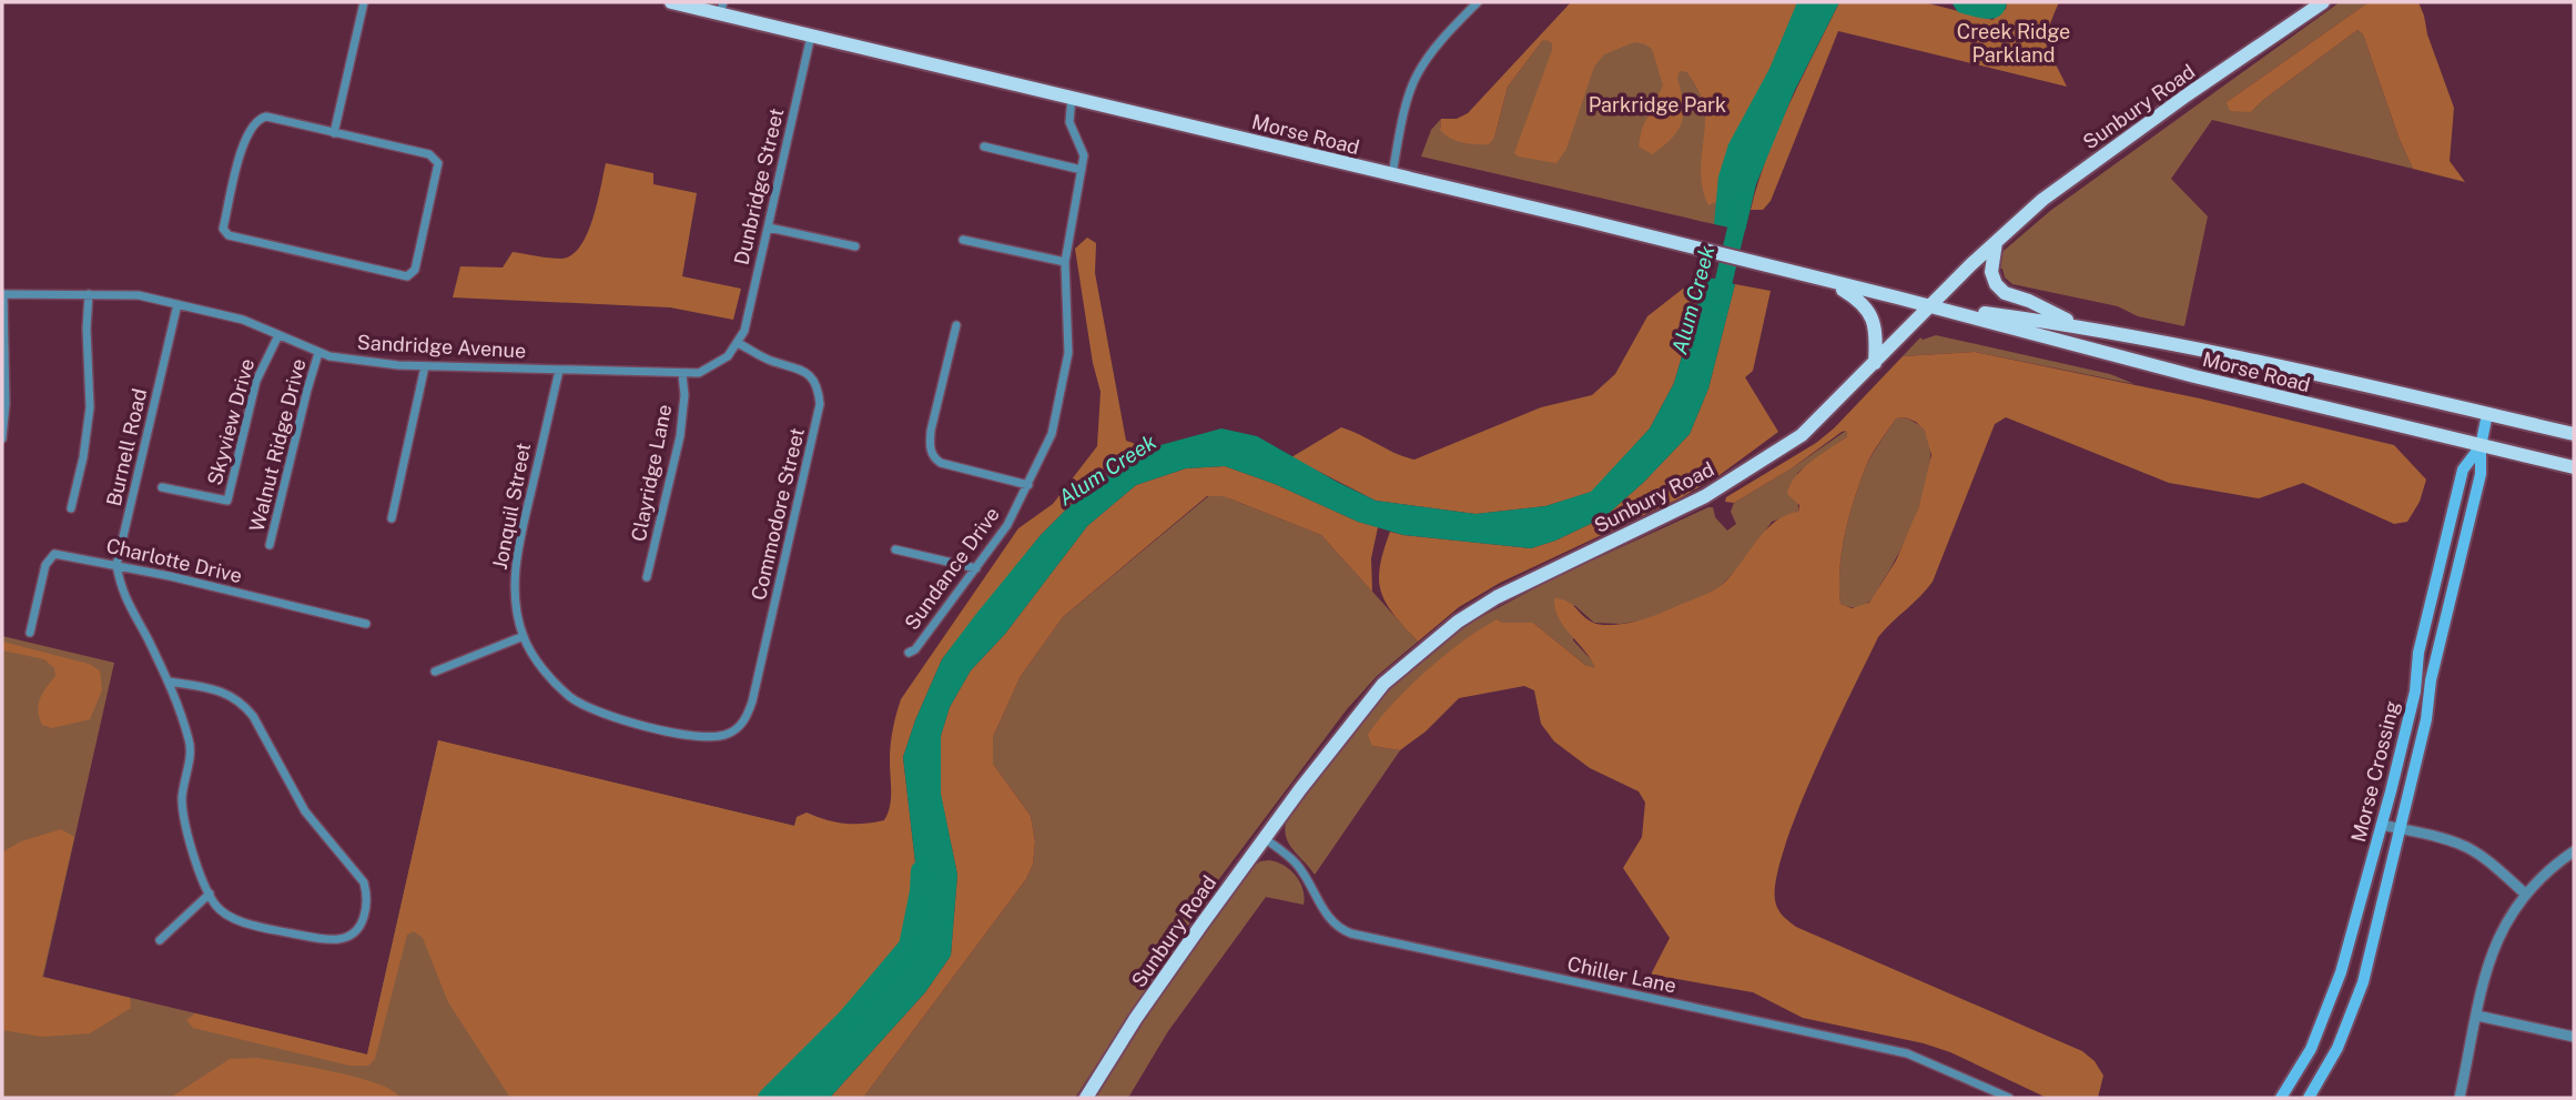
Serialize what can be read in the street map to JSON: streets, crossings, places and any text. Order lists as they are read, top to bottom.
{
  "streets": {
    "main road": ["Sunbury Road", "Morse Road", "Morse Crossing"],
    "street": [
      "Dunbridge Street",
      "Sandridge Avenue",
      "Skyview Drive",
      "Walnut Ridge Drive",
      "Burnell Road",
      "Clayridge Lane",
      "Jonquil Street",
      "Commodore Street",
      "Charlotte Drive",
      "Sundance Drive",
      "Chiller Lane"
    ]
  },
  "crossings": [
    ["Sunbury Road", "Morse Road"],
    ["Sunbury Road", "Chiller Lane"],
    ["Morse Road", "Dunbridge Street"],
    ["Morse Road", "Sundance Drive"],
    ["Morse Road", "Morse Crossing"],
    ["Dunbridge Street", "Sandridge Avenue"],
    ["Dunbridge Street", "Commodore Street"],
    ["Sandridge Avenue", "Skyview Drive"],
    ["Sandridge Avenue", "Walnut Ridge Drive"],
    ["Sandridge Avenue", "Burnell Road"],
    ["Sandridge Avenue", "Clayridge Lane"],
    ["Sandridge Avenue", "Jonquil Street"],
    ["Sandridge Avenue", "Commodore Street"],
    ["Burnell Road", "Charlotte Drive"],
    ["Jonquil Street", "Commodore Street"]
  ],
  "water": ["Alum Creek"],
  "parks": ["Creek Ridge Parkland", "Parkridge Park"]
}
